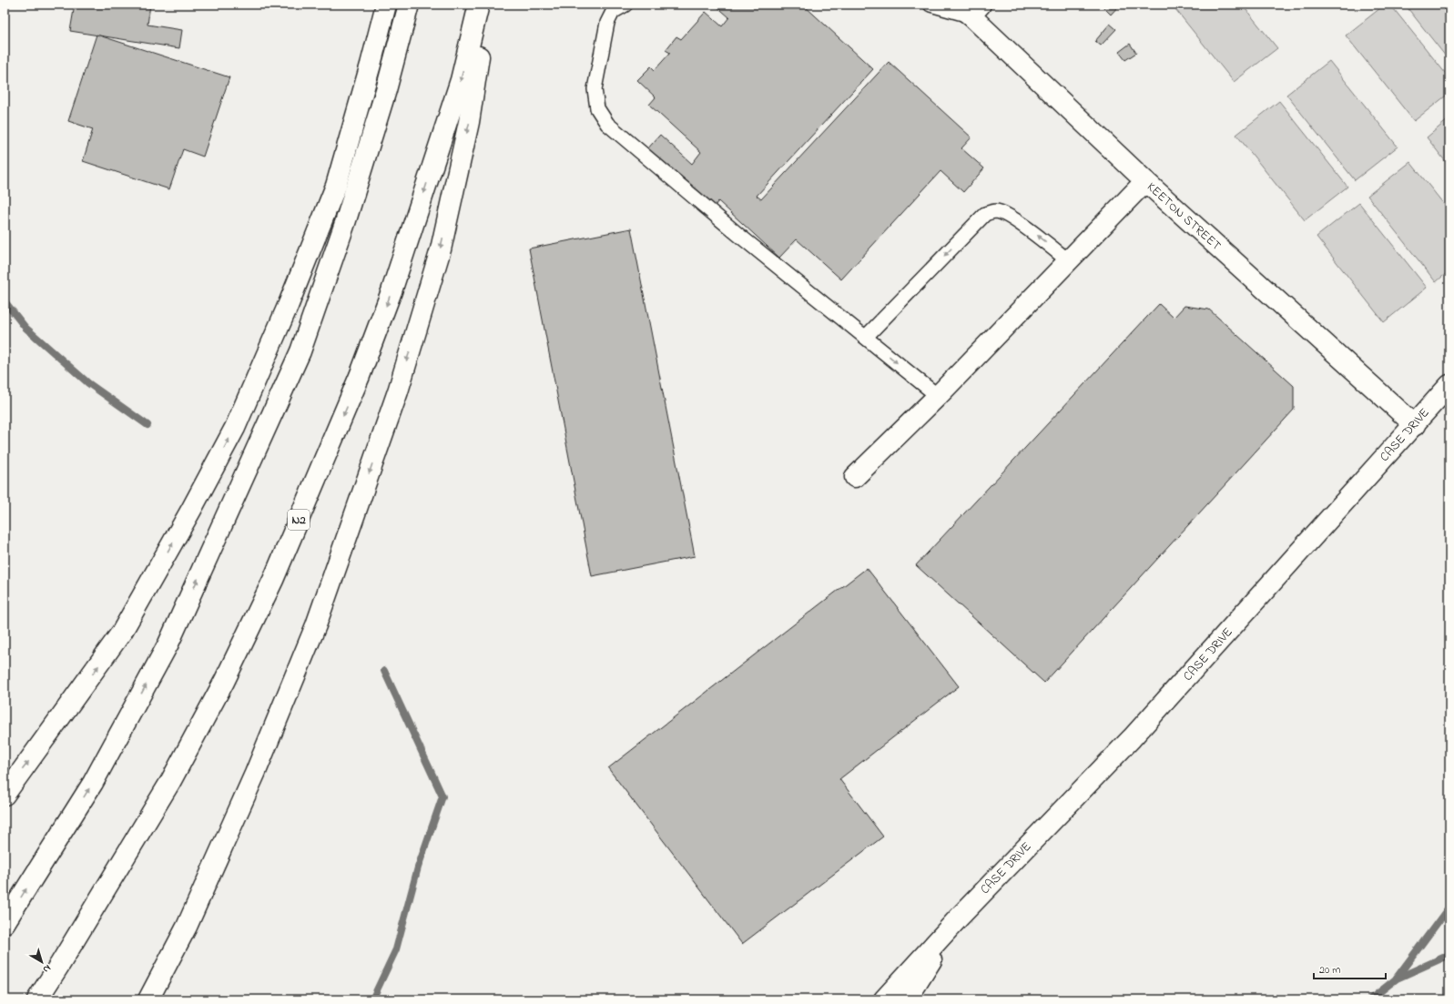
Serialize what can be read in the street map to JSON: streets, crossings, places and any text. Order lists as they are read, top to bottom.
{
  "streets": {
    "main road": ["KEETON STREET", "CASE DRIVE", "N2"]
  },
  "crossings": [
    ["KEETON STREET", "CASE DRIVE"]
  ],
  "scale_bar": "20 m",
  "north": "bottom right"
}
